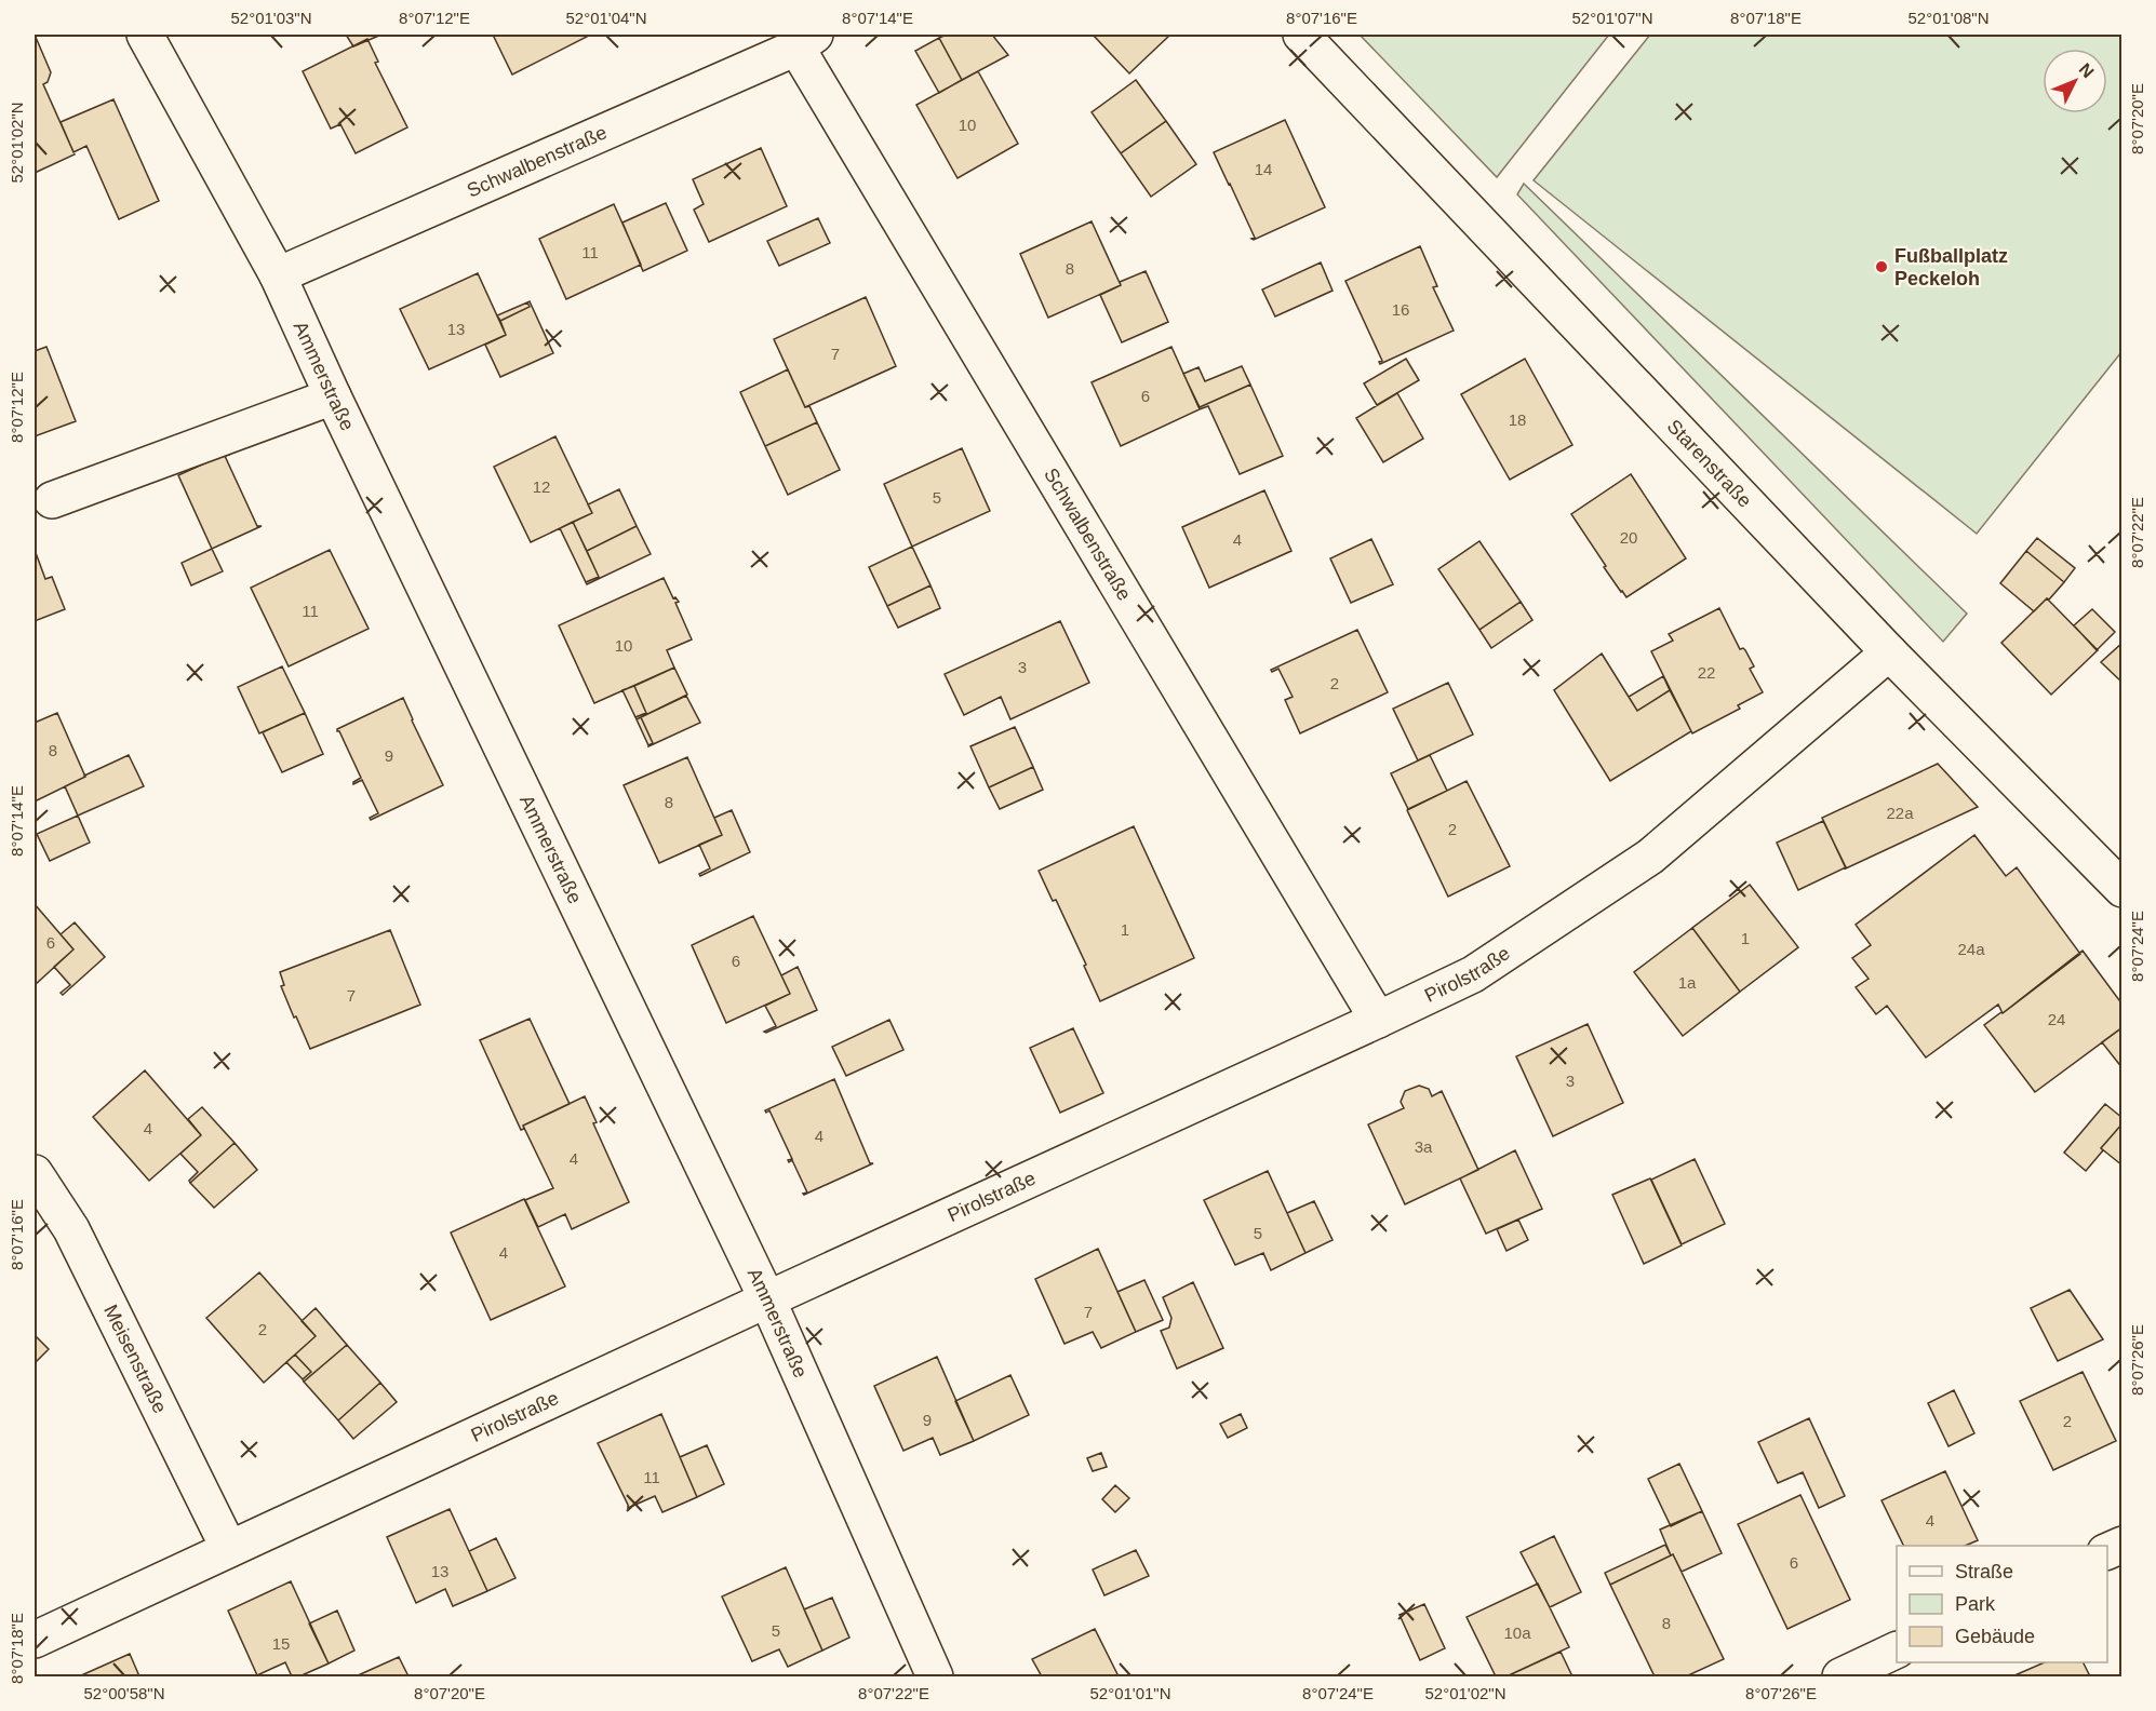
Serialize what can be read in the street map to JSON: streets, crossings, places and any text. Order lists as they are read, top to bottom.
{
  "streets": {
    "street": [
      "Schwalbenstraße",
      "Ammerstraße",
      "Starenstraße",
      "Pirolstraße",
      "Meisenstraße"
    ]
  },
  "crossings": [
    ["Schwalbenstraße", "Ammerstraße"],
    ["Schwalbenstraße", "Pirolstraße"],
    ["Ammerstraße", "Pirolstraße"],
    ["Starenstraße", "Pirolstraße"],
    ["Pirolstraße", "Meisenstraße"]
  ],
  "places": ["Fußballplatz Peckeloh"],
  "house_numbers": [
    "10",
    "14",
    "11",
    "8",
    "16",
    "13",
    "7",
    "6",
    "18",
    "12",
    "5",
    "20",
    "4",
    "11",
    "10",
    "3",
    "22",
    "2",
    "8",
    "9",
    "8",
    "22a",
    "2",
    "1",
    "1",
    "6",
    "24a",
    "6",
    "1a",
    "7",
    "24",
    "3",
    "4",
    "4",
    "3a",
    "4",
    "5",
    "4",
    "7",
    "2",
    "9",
    "2",
    "11",
    "4",
    "6",
    "13",
    "8",
    "5",
    "10a",
    "15"
  ],
  "legend": ["Straße", "Park", "Gebäude"],
  "north": "top right",
  "coordinates": [
    "52°01'03\"N",
    "8°07'12\"E",
    "52°01'04\"N",
    "8°07'14\"E",
    "8°07'16\"E",
    "52°01'07\"N",
    "8°07'18\"E",
    "52°01'08\"N",
    "8°07'20\"E",
    "52°01'02\"N",
    "8°07'22\"E",
    "8°07'24\"E",
    "8°07'26\"E",
    "52°00'58\"N",
    "52°01'01\"N"
  ]
}
